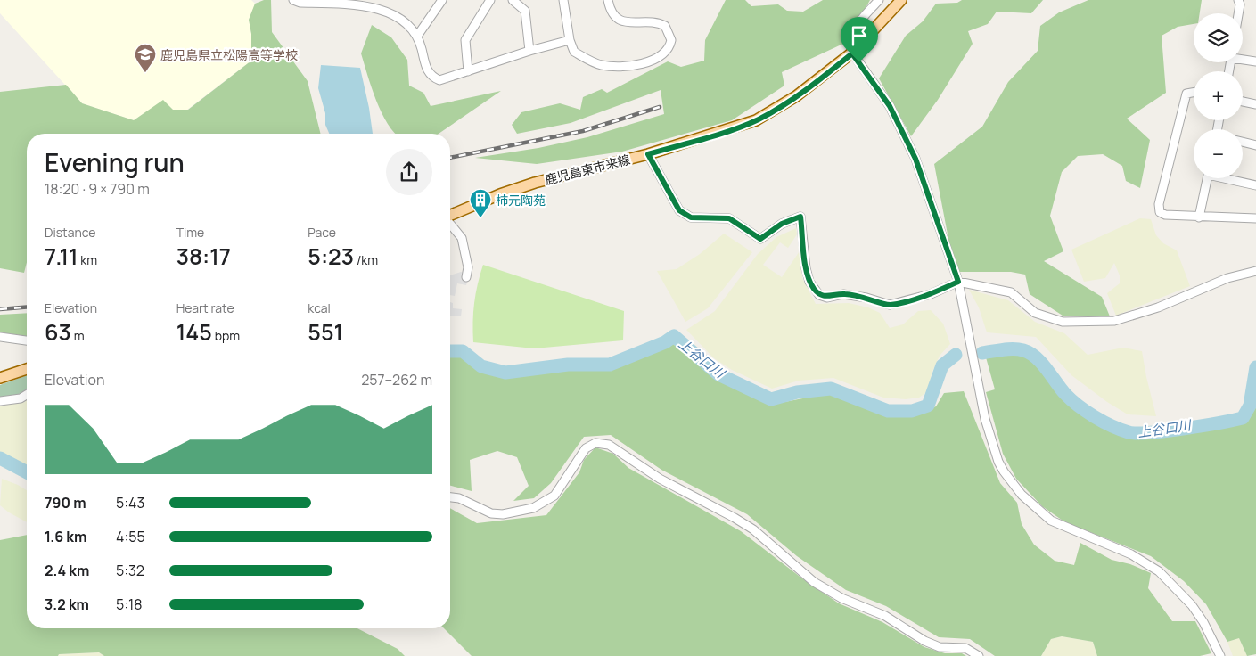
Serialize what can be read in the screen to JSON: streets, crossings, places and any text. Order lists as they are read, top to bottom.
{
  "streets": {
    "main road": ["鹿児島東市来線"]
  },
  "water": ["上谷口川"],
  "places": {
    "school or university": ["鹿児島県立松陽高等学校"],
    "building": ["柿元陶苑"]
  },
  "page": {
    "map_buttons": ["+", "−"],
    "heading": ["Evening run", "18:20 · 9 × 790 m"],
    "stats": [
      ["Distance", "7.11 km"],
      ["Time", "38:17"],
      ["Pace", "5:23 /km"],
      ["Elevation", "63 m"],
      ["Heart rate", "145 bpm"],
      ["kcal", "551"]
    ],
    "chart": ["Elevation", "257–262 m"],
    "list": [
      {
        "name": "790 m",
        "note": "5:43"
      },
      {
        "name": "1.6 km",
        "note": "4:55"
      },
      {
        "name": "2.4 km",
        "note": "5:32"
      },
      {
        "name": "3.2 km",
        "note": "5:18"
      }
    ]
  }
}
